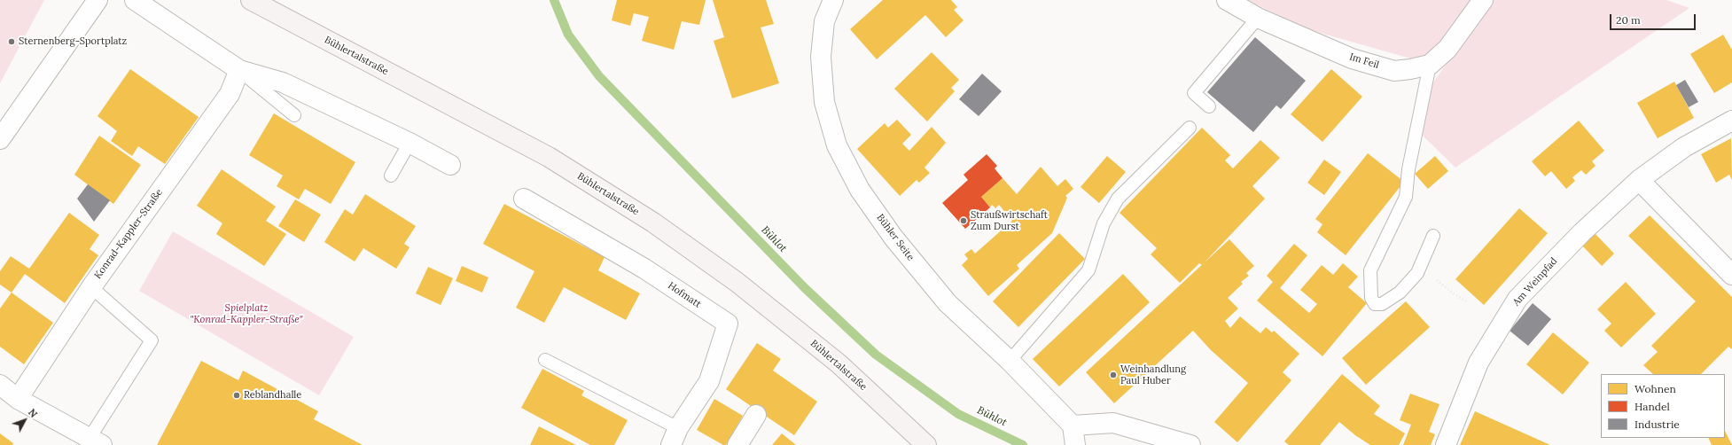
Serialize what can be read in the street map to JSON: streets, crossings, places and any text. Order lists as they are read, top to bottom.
{
  "streets": {
    "main road": ["Bühlertalstraße"],
    "street": [
      "Im Feil",
      "Konrad-Kappler-Straße",
      "Bühler Seite",
      "Am Weinpfad",
      "Hofmatt"
    ]
  },
  "water": ["Bühlot"],
  "parks": ["Spielplatz \"Konrad-Kappler-Straße\""],
  "places": [
    "Sternenberg-Sportplatz",
    "Straußwirtschaft Zum Durst",
    "Weinhandlung Paul Huber",
    "Reblandhalle"
  ],
  "legend": ["Wohnen", "Handel", "Industrie"],
  "scale_bar": "20 m",
  "north": "top right"
}
